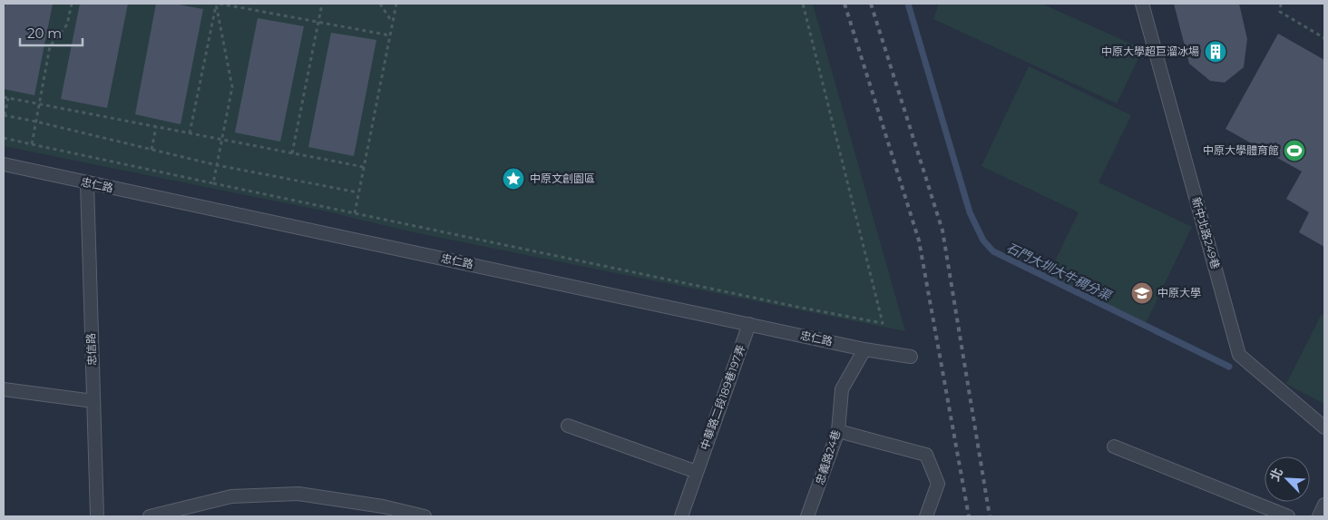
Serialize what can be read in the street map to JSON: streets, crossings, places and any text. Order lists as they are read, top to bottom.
{
  "streets": {
    "lane": [
      "忠仁路",
      "新中北路249巷",
      "忠信路",
      "中華路二段189巷197弄",
      "忠義路24巷"
    ]
  },
  "crossings": [
    ["忠仁路", "忠信路"],
    ["忠仁路", "中華路二段189巷197弄"],
    ["忠仁路", "忠義路24巷"]
  ],
  "water": ["石門大圳大牛稠分渠"],
  "places": {
    "building": ["中原大學超巨溜冰場"],
    "sports": ["中原大學體育館"],
    "place": ["中原文創園區"],
    "school or university": ["中原大學"]
  },
  "scale_bar": "20 m",
  "north": "top left"
}
